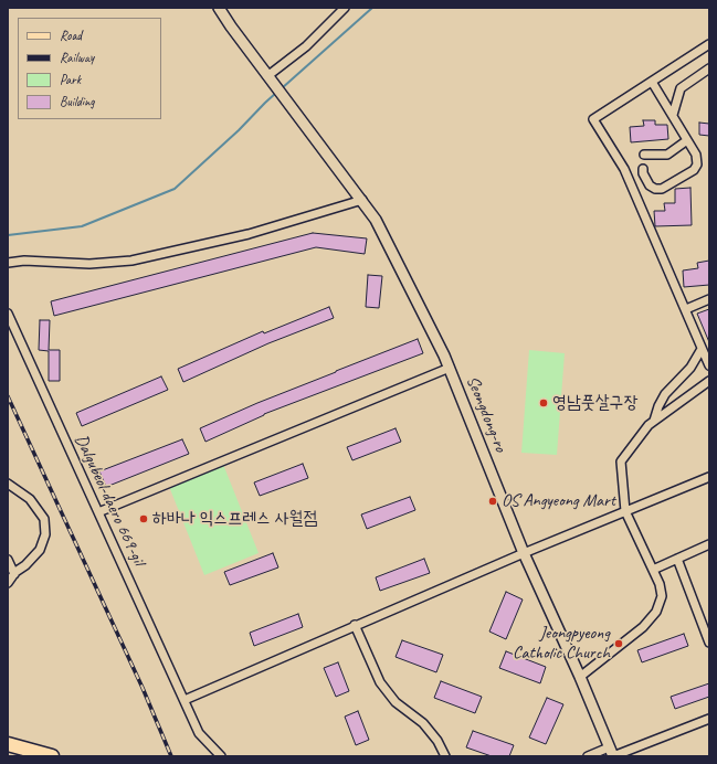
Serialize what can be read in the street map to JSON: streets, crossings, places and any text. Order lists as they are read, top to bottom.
{
  "streets": {
    "street": ["Seongdong-ro", "Dalgubeol-daero 669-gil"]
  },
  "places": [
    "영남풋살구장",
    "OS Angyeong Mart",
    "하바나 익스프레스 사월점",
    "Jeongpyeong Catholic Church"
  ],
  "legend": [
    "Road",
    "Railway",
    "Park",
    "Building"
  ]
}
